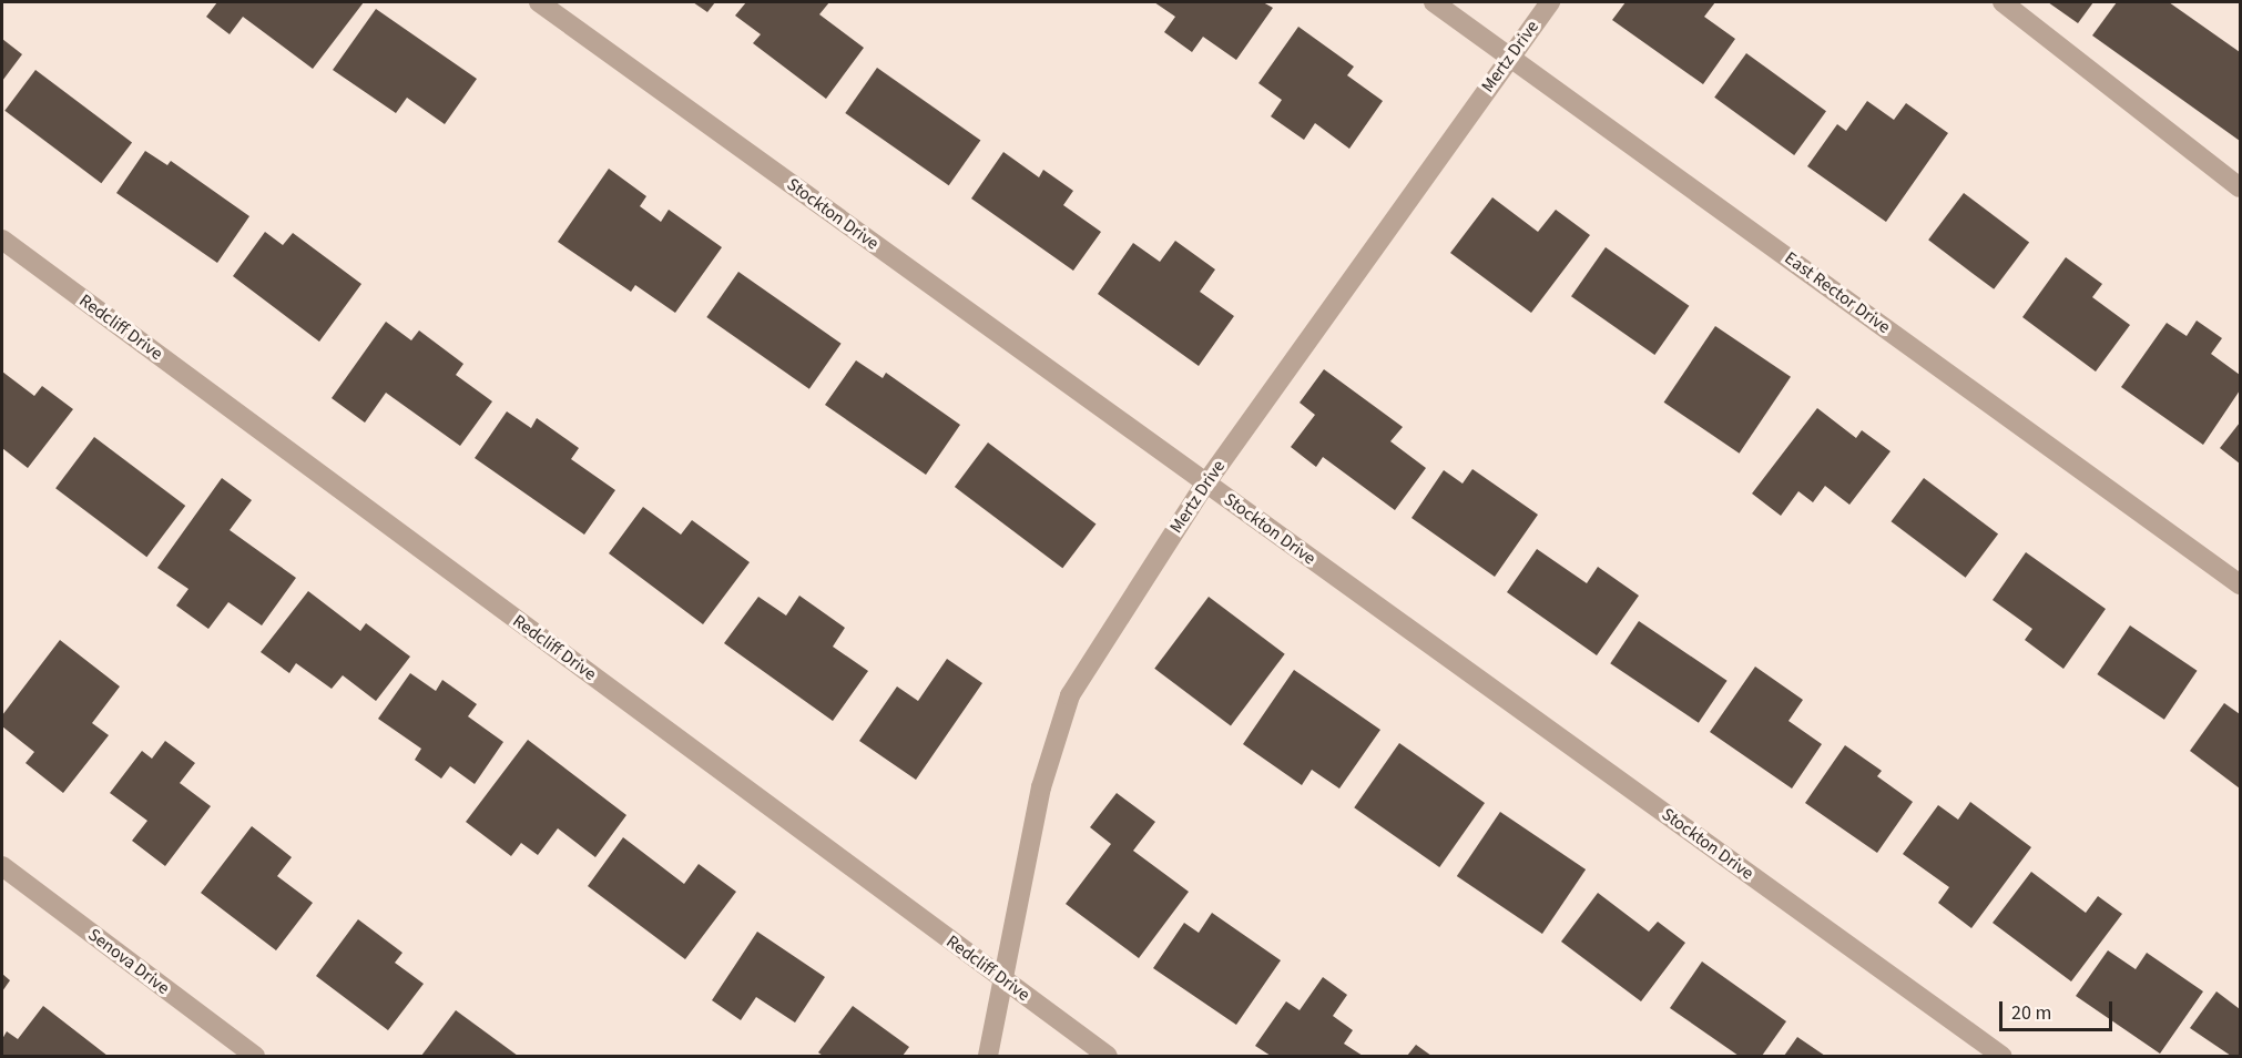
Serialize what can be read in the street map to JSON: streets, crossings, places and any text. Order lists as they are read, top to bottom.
{
  "streets": {
    "street": [
      "Mertz Drive",
      "Stockton Drive",
      "East Rector Drive",
      "Redcliff Drive",
      "Senova Drive"
    ]
  },
  "crossings": [
    ["Mertz Drive", "Stockton Drive"],
    ["Mertz Drive", "East Rector Drive"],
    ["Mertz Drive", "Redcliff Drive"]
  ],
  "scale_bar": "20 m"
}
